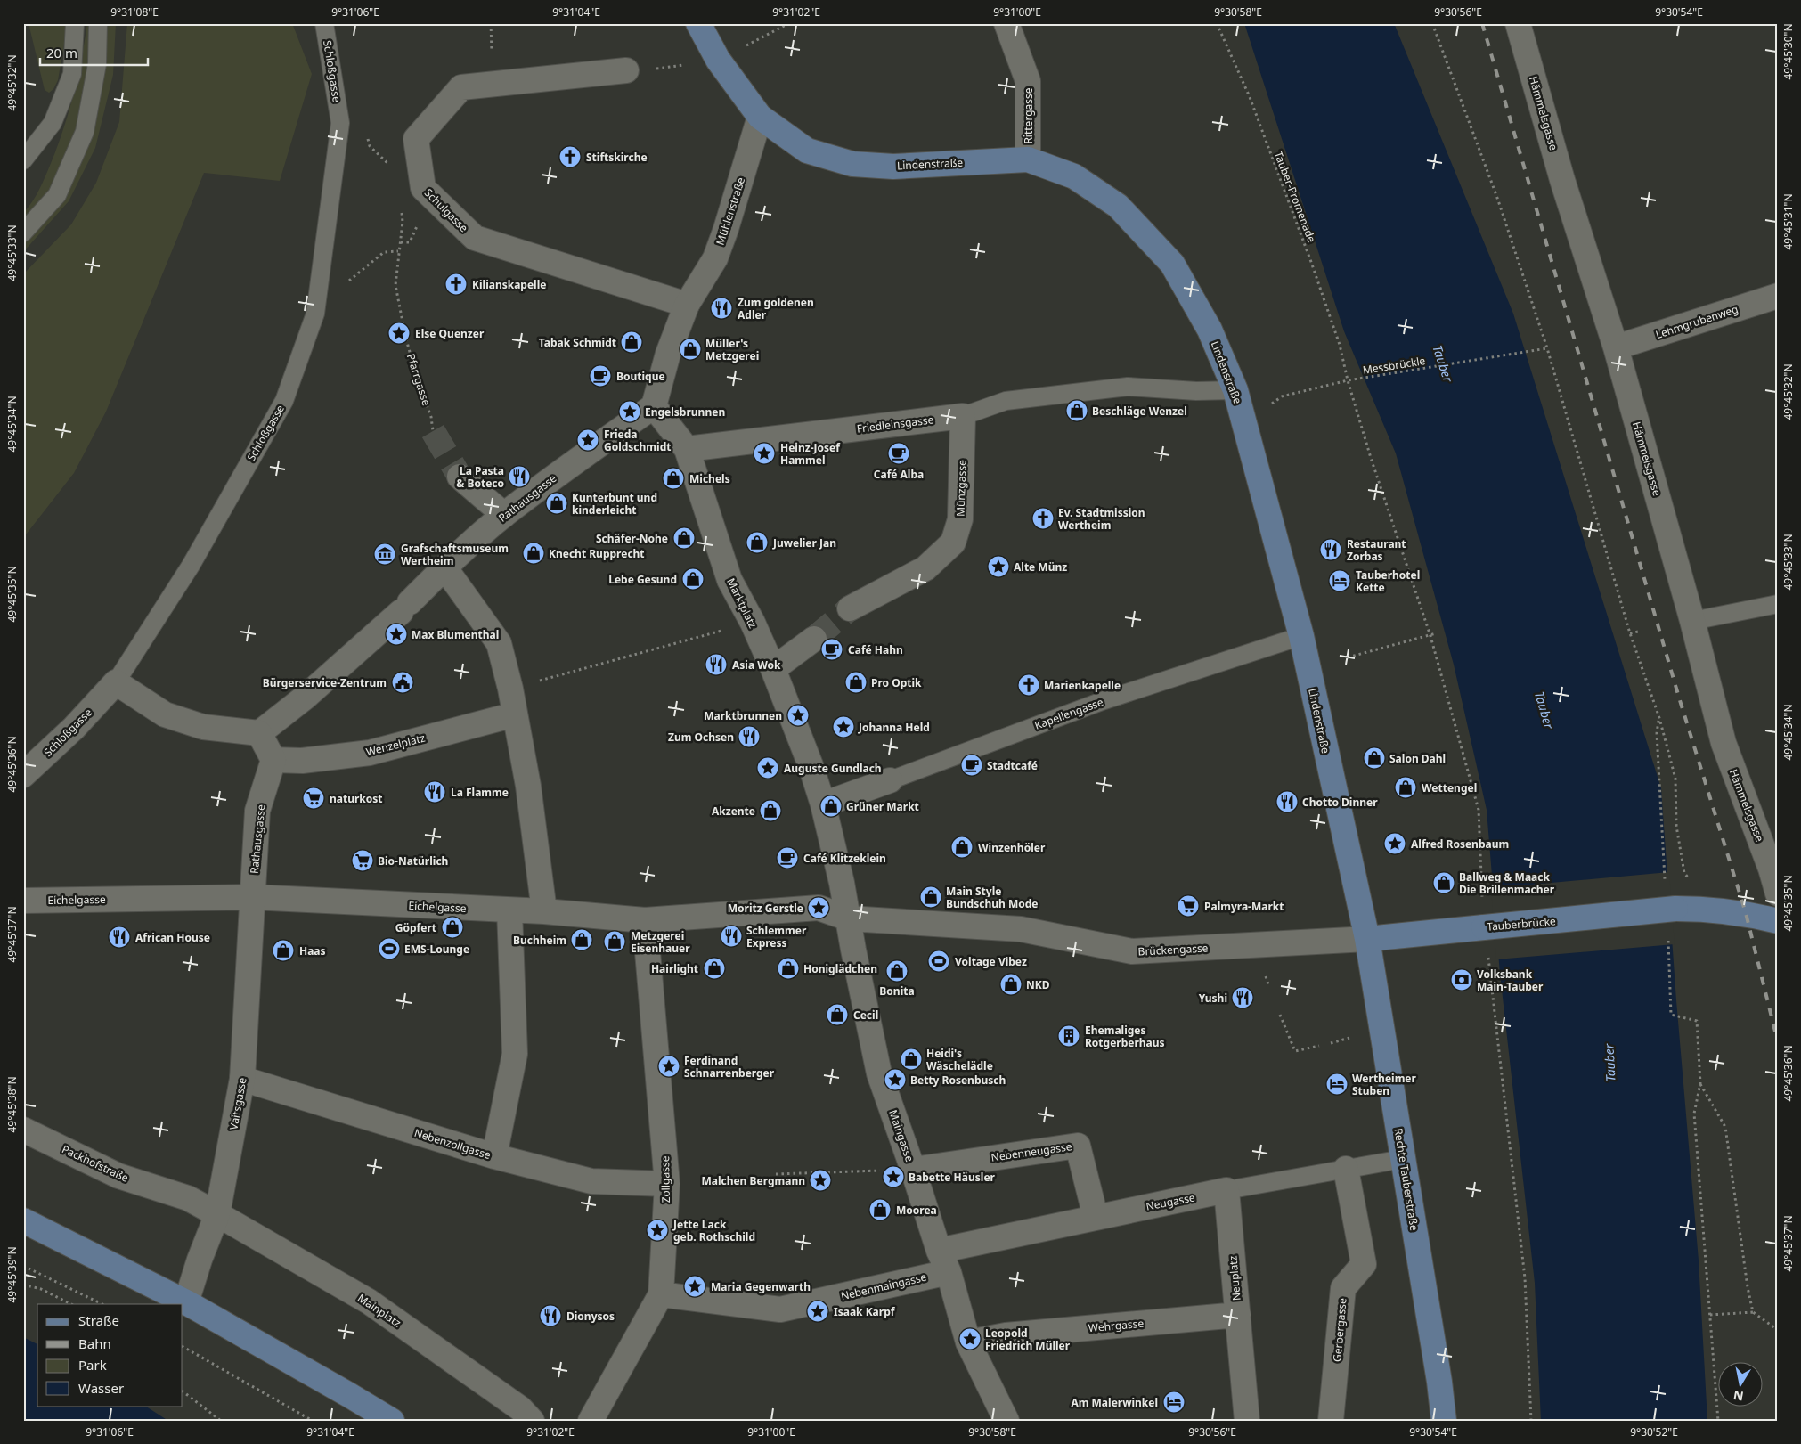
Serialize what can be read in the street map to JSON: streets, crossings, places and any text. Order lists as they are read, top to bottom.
{
  "streets": {
    "main road": ["Lindenstraße", "Tauberbrücke", "Rechte Tauberstraße"],
    "street": [
      "Schloßgasse",
      "Hämmelsgasse",
      "Rittergasse",
      "Schulgasse",
      "Mühlenstraße",
      "Lehmgrubenweg",
      "Friedleinsgasse",
      "Münzgasse",
      "Rathausgasse",
      "Marktplatz",
      "Wenzelplatz",
      "Eichelgasse",
      "Brückengasse",
      "Vaitsgasse",
      "Maingasse",
      "Nebenzollgasse",
      "Nebenneugasse",
      "Packhofstraße",
      "Zollgasse",
      "Neugasse",
      "Neuplatz",
      "Nebenmaingasse",
      "Mainplatz",
      "Wehrgasse",
      "Gerbergasse"
    ],
    "lane": ["Kapellengasse"],
    "path": ["Tauber-Promenade", "Messbrückle", "Pfarrgasse"]
  },
  "crossings": [
    ["Hämmelsgasse", "Lehmgrubenweg"],
    ["Rittergasse", "Lindenstraße"],
    ["Lindenstraße", "Mühlenstraße"],
    ["Lindenstraße", "Friedleinsgasse"],
    ["Lindenstraße", "Kapellengasse"],
    ["Lindenstraße", "Tauberbrücke"],
    ["Lindenstraße", "Brückengasse"],
    ["Lindenstraße", "Rechte Tauberstraße"],
    ["Tauber-Promenade", "Messbrückle"],
    ["Schulgasse", "Mühlenstraße"],
    ["Mühlenstraße", "Rathausgasse"],
    ["Mühlenstraße", "Marktplatz"],
    ["Friedleinsgasse", "Münzgasse"],
    ["Friedleinsgasse", "Marktplatz"],
    ["Rathausgasse", "Marktplatz"],
    ["Rathausgasse", "Wenzelplatz"],
    ["Rathausgasse", "Eichelgasse"],
    ["Rathausgasse", "Vaitsgasse"],
    ["Marktplatz", "Eichelgasse"],
    ["Marktplatz", "Brückengasse"],
    ["Marktplatz", "Maingasse"],
    ["Eichelgasse", "Brückengasse"],
    ["Eichelgasse", "Vaitsgasse"],
    ["Eichelgasse", "Maingasse"],
    ["Eichelgasse", "Zollgasse"],
    ["Tauberbrücke", "Brückengasse"],
    ["Tauberbrücke", "Rechte Tauberstraße"],
    ["Brückengasse", "Maingasse"],
    ["Brückengasse", "Rechte Tauberstraße"],
    ["Vaitsgasse", "Nebenzollgasse"],
    ["Vaitsgasse", "Packhofstraße"],
    ["Vaitsgasse", "Mainplatz"],
    ["Maingasse", "Nebenneugasse"],
    ["Maingasse", "Neugasse"],
    ["Maingasse", "Nebenmaingasse"],
    ["Maingasse", "Wehrgasse"],
    ["Nebenzollgasse", "Zollgasse"],
    ["Nebenneugasse", "Neugasse"],
    ["Packhofstraße", "Mainplatz"],
    ["Zollgasse", "Nebenmaingasse"],
    ["Rechte Tauberstraße", "Neugasse"],
    ["Neugasse", "Neuplatz"],
    ["Neugasse", "Nebenmaingasse"],
    ["Neugasse", "Gerbergasse"],
    ["Neuplatz", "Wehrgasse"]
  ],
  "water": ["Tauber"],
  "places": {
    "church": [
      "Stiftskirche",
      "Kilianskapelle",
      "Ev. Stadtmission Wertheim",
      "Marienkapelle"
    ],
    "restaurant": [
      "Zum goldenen Adler",
      "La Pasta & Boteco",
      "Restaurant Zorbas",
      "Asia Wok",
      "Zum Ochsen",
      "La Flamme",
      "Chotto Dinner",
      "Schlemmer Express",
      "African House",
      "Yushi",
      "Dionysos"
    ],
    "place": [
      "Else Quenzer",
      "Engelsbrunnen",
      "Frieda Goldschmidt",
      "Heinz-Josef Hammel",
      "Alte Münz",
      "Max Blumenthal",
      "Marktbrunnen",
      "Johanna Held",
      "Auguste Gundlach",
      "Alfred Rosenbaum",
      "Moritz Gerstle",
      "Ferdinand Schnarrenberger",
      "Betty Rosenbusch",
      "Babette Häusler",
      "Malchen Bergmann",
      "Jette Lack geb. Rothschild",
      "Maria Gegenwarth",
      "Isaak Karpf",
      "Leopold Friedrich Müller"
    ],
    "shop": [
      "Tabak Schmidt",
      "Müller's Metzgerei",
      "Beschläge Wenzel",
      "Michels",
      "Kunterbunt und kinderleicht",
      "Schäfer-Nohe",
      "Juwelier Jan",
      "Knecht Rupprecht",
      "Lebe Gesund",
      "Pro Optik",
      "Salon Dahl",
      "Wettengel",
      "Grüner Markt",
      "Akzente",
      "Winzenhöler",
      "Ballweg & Maack Die Brillenmacher",
      "Main Style Bundschuh Mode",
      "Göpfert",
      "Buchheim",
      "Metzgerei Eisenhauer",
      "Haas",
      "Hairlight",
      "Honiglädchen",
      "Bonita",
      "NKD",
      "Cecil",
      "Heidi's Wäschelädle",
      "Moorea"
    ],
    "cafe": [
      "Boutique",
      "Café Alba",
      "Café Hahn",
      "Stadtcafé",
      "Café Klitzeklein"
    ],
    "museum": ["Grafschaftsmuseum Wertheim"],
    "hotel": ["Tauberhotel Kette", "Wertheimer Stuben", "Am Malerwinkel"],
    "public building": ["Bürgerservice-Zentrum"],
    "supermarket": ["naturkost", "Bio-Natürlich", "Palmyra-Markt"],
    "sports": ["EMS-Lounge", "Voltage Vibez"],
    "bank": ["Volksbank Main-Tauber"],
    "building": ["Ehemaliges Rotgerberhaus"]
  },
  "legend": [
    "Straße",
    "Bahn",
    "Park",
    "Wasser"
  ],
  "scale_bar": "20 m",
  "north": "bottom",
  "coordinates": [
    "9°31'08\"E",
    "9°31'06\"E",
    "9°31'04\"E",
    "9°31'02\"E",
    "9°31'00\"E",
    "9°30'58\"E",
    "9°30'56\"E",
    "9°30'54\"E",
    "49°45'30\"N",
    "49°45'32\"N",
    "49°45'31\"N",
    "49°45'33\"N",
    "49°45'34\"N",
    "49°45'35\"N",
    "49°45'36\"N",
    "49°45'37\"N",
    "49°45'38\"N",
    "49°45'39\"N",
    "9°30'52\"E"
  ]
}
